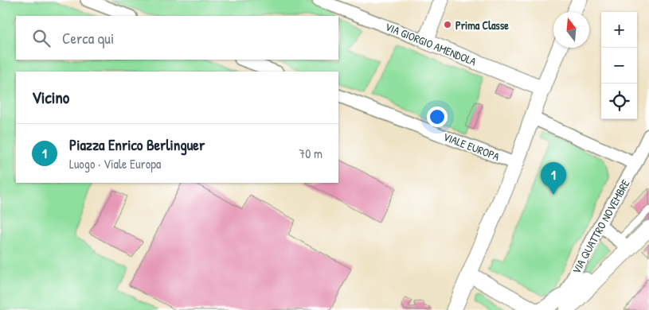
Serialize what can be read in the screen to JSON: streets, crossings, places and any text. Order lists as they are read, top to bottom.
{
  "streets": {
    "street": ["VIA GIORGIO AMENDOLA", "VIALE EUROPA", "VIA QUATTRO NOVEMBRE"]
  },
  "places": ["Prima Classe"],
  "north": "top",
  "page": {
    "map_buttons": ["+", "−"],
    "search": "Cerca qui",
    "heading": "Vicino",
    "list": [
      {
        "mark": "1",
        "name": "Piazza Enrico Berlinguer",
        "note": "Luogo · Viale Europa",
        "value": "70 m"
      }
    ],
    "pins": "1"
  }
}
